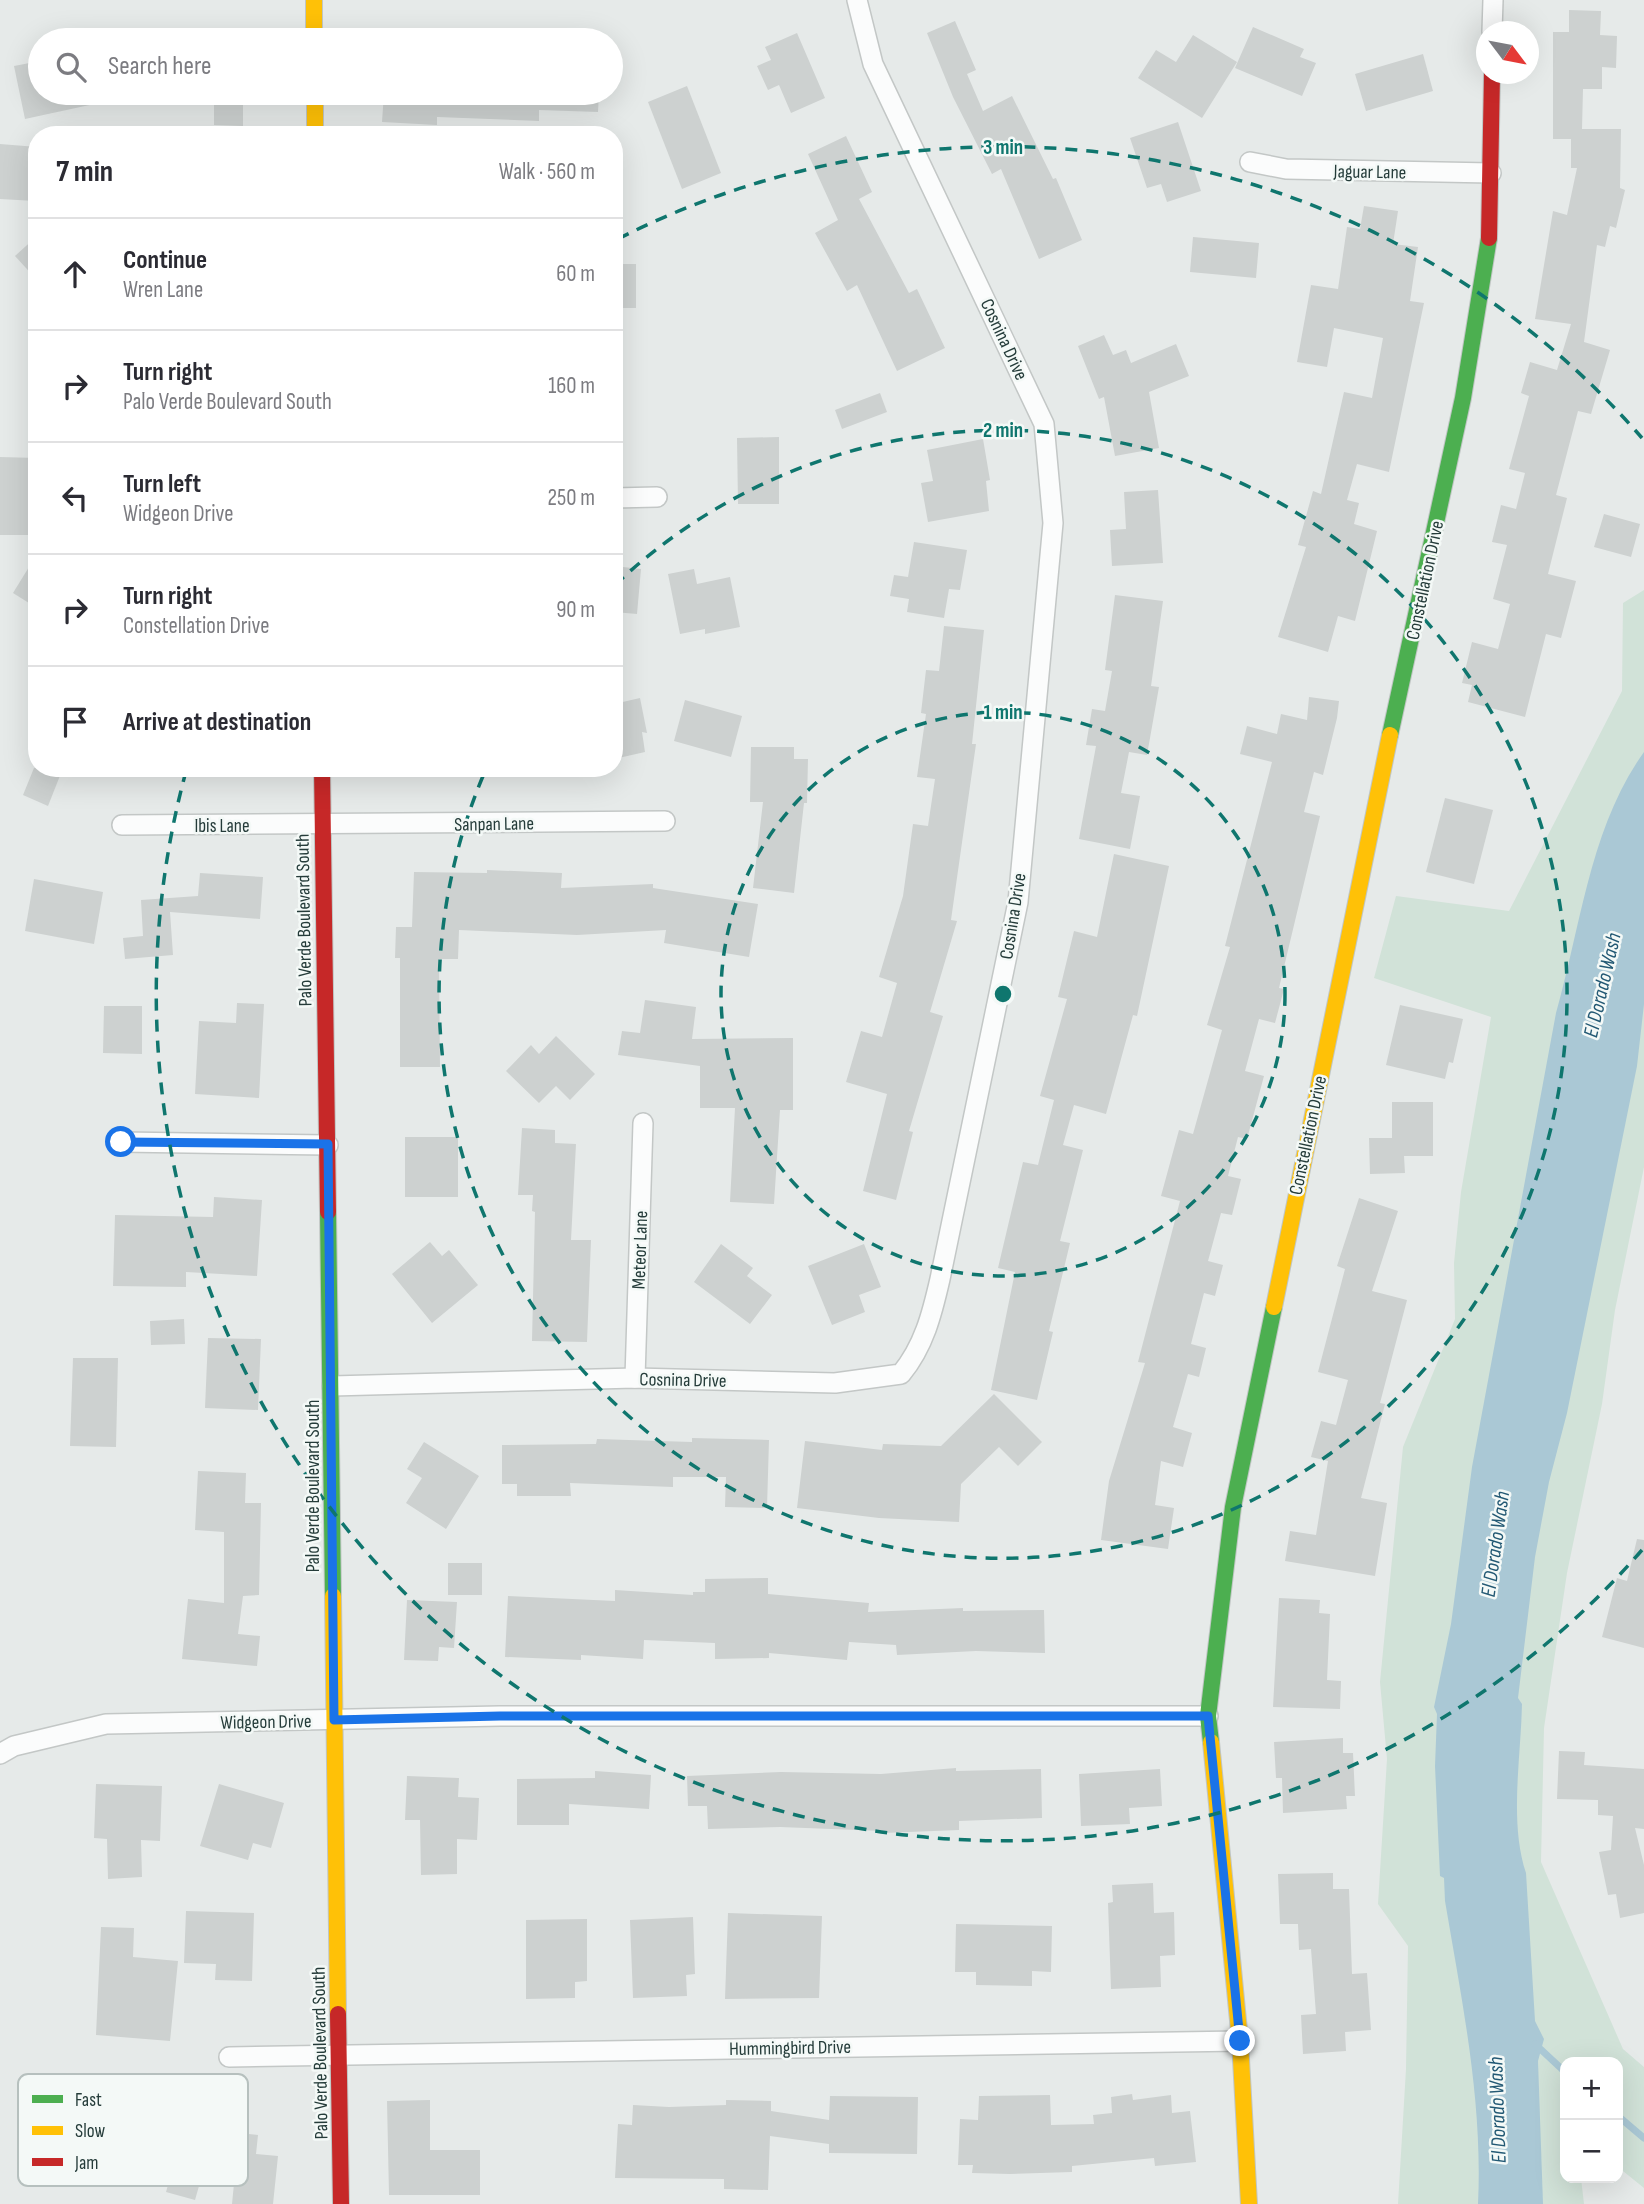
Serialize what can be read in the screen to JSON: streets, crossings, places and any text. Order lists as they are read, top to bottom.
{
  "streets": {
    "street": [
      "Jaguar Lane",
      "Cosnina Drive",
      "Constellation Drive",
      "Sanpan Lane",
      "Ibis Lane",
      "Palo Verde Boulevard South",
      "Meteor Lane",
      "Widgeon Drive",
      "Hummingbird Drive"
    ]
  },
  "crossings": [
    ["Jaguar Lane", "Constellation Drive"],
    ["Cosnina Drive", "Palo Verde Boulevard South"],
    ["Cosnina Drive", "Meteor Lane"],
    ["Constellation Drive", "Widgeon Drive"],
    ["Constellation Drive", "Hummingbird Drive"],
    ["Sanpan Lane", "Ibis Lane"],
    ["Sanpan Lane", "Palo Verde Boulevard South"],
    ["Ibis Lane", "Palo Verde Boulevard South"],
    ["Palo Verde Boulevard South", "Widgeon Drive"],
    ["Palo Verde Boulevard South", "Hummingbird Drive"]
  ],
  "water": ["El Dorado Wash"],
  "legend": ["Fast", "Slow", "Jam"],
  "north": "bottom right",
  "page": {
    "search": "Search here",
    "heading": ["7 min", "Walk · 560 m"],
    "list": [
      ["Continue", "Wren Lane", "60 m"],
      ["Turn right", "Palo Verde Boulevard South", "160 m"],
      ["Turn left", "Widgeon Drive", "250 m"],
      ["Turn right", "Constellation Drive", "90 m"],
      "Arrive at destination"
    ],
    "map_buttons": ["+", "−"]
  },
  "rings": ["3 min", "2 min", "1 min"]
}
